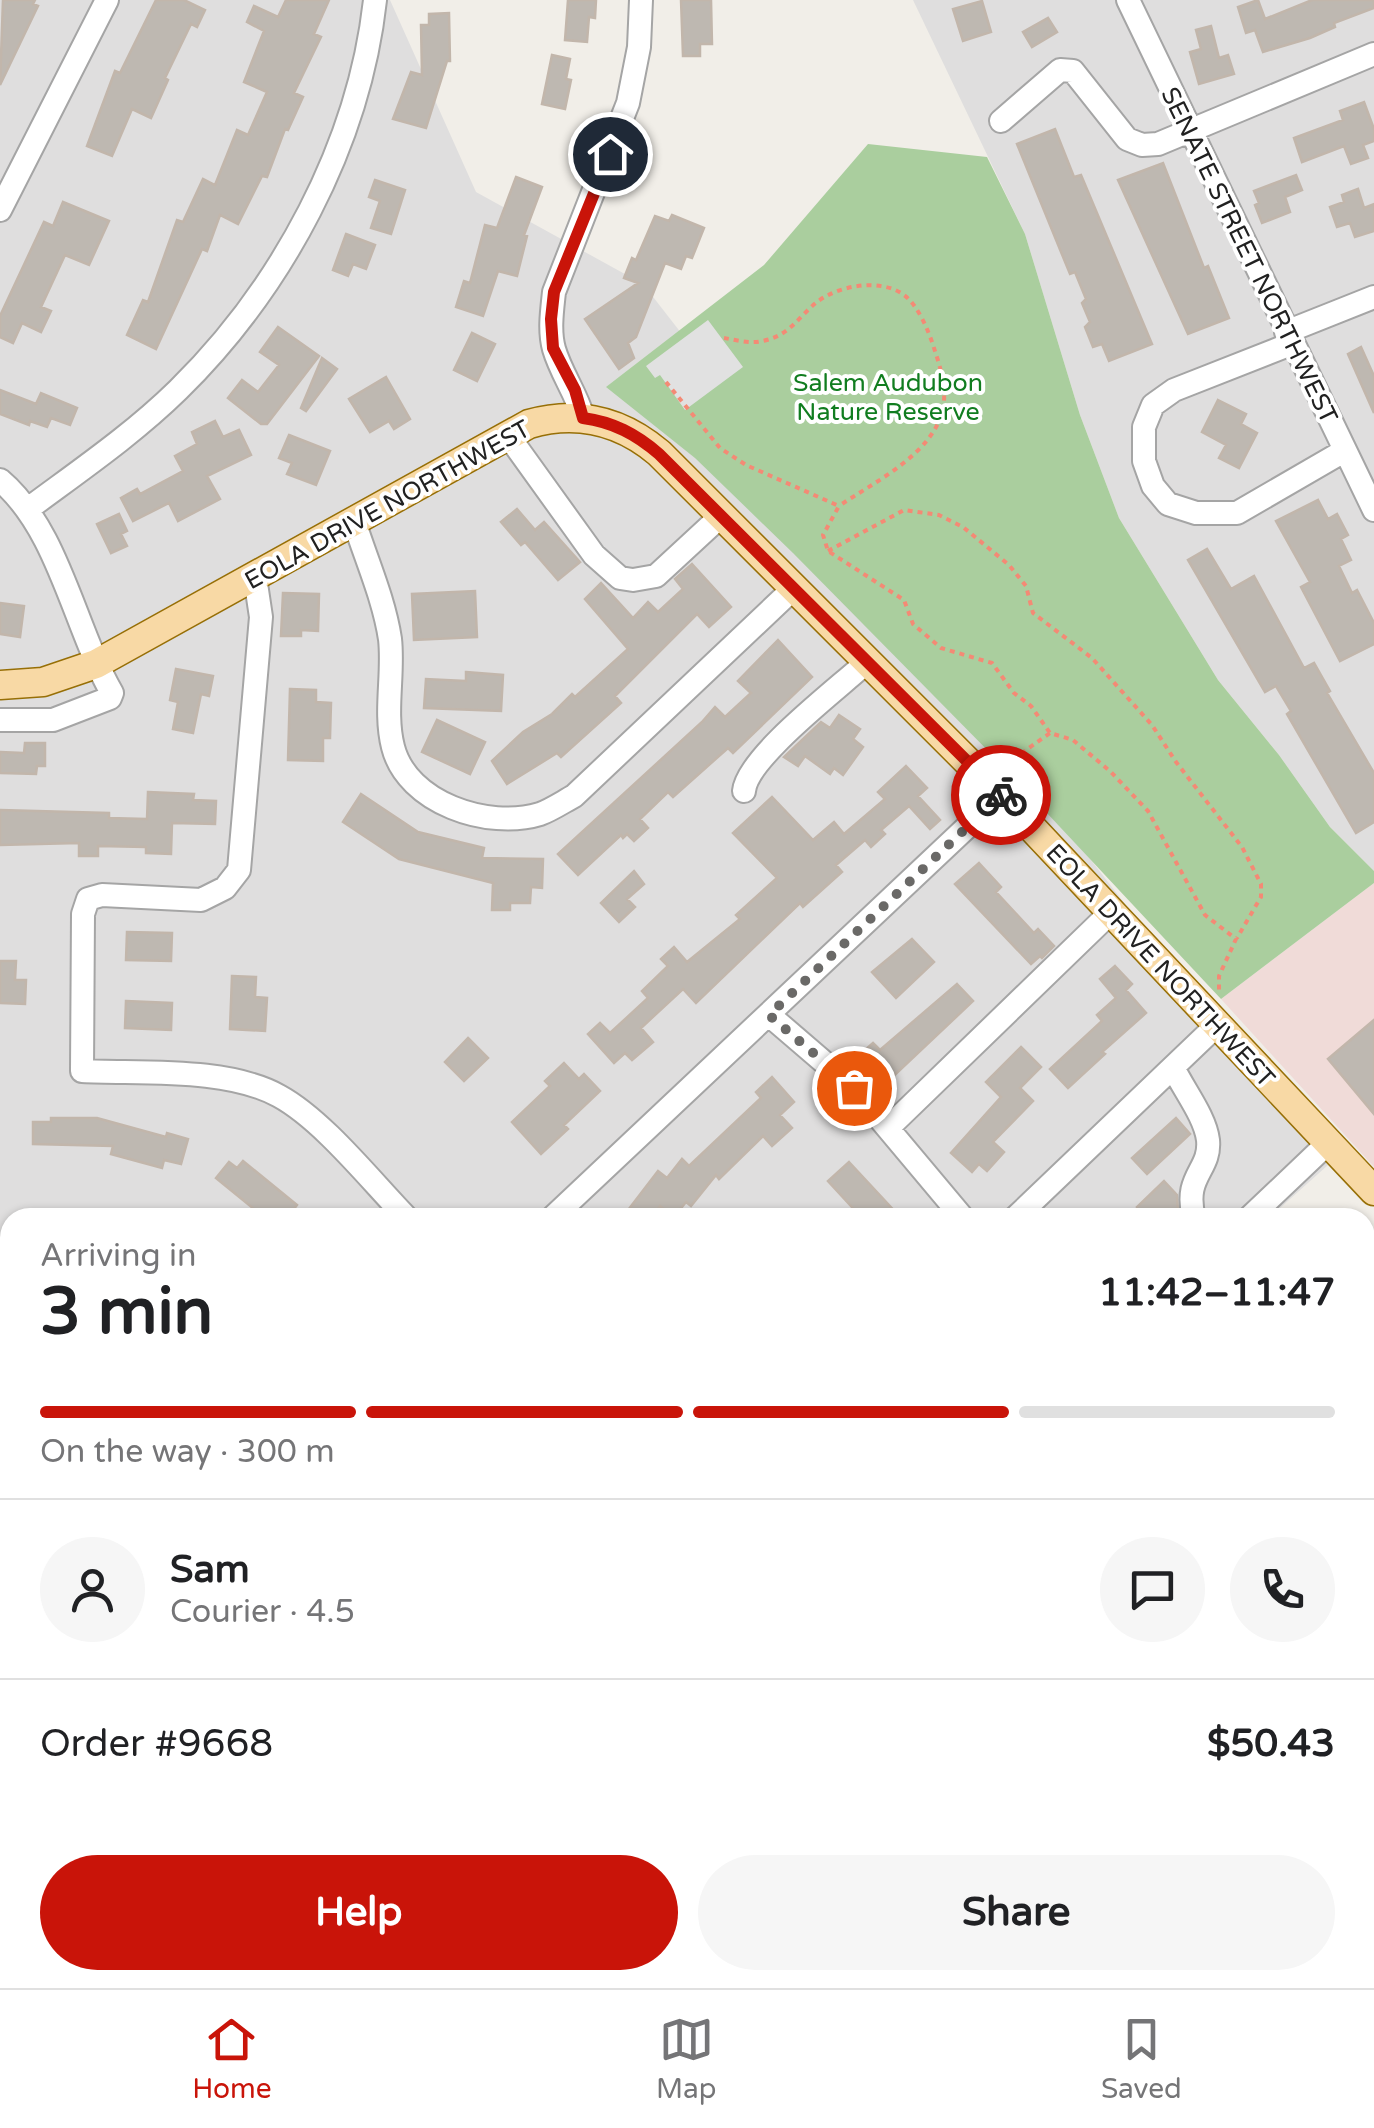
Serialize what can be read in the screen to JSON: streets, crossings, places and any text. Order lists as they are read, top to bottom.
{
  "streets": {
    "main road": ["EOLA DRIVE NORTHWEST"],
    "street": ["SENATE STREET NORTHWEST"]
  },
  "parks": ["Salem Audubon Nature Reserve"],
  "page": {
    "heading": ["3 min", "Arriving in", "11:42–11:47"],
    "panel": [
      "Sam",
      "Courier · 4.5",
      "Order #9668",
      "$50.43"
    ],
    "bar": "On the way · 300 m",
    "buttons": ["Help", "Share"],
    "tabs": ["Home", "Map", "Saved"]
  }
}
